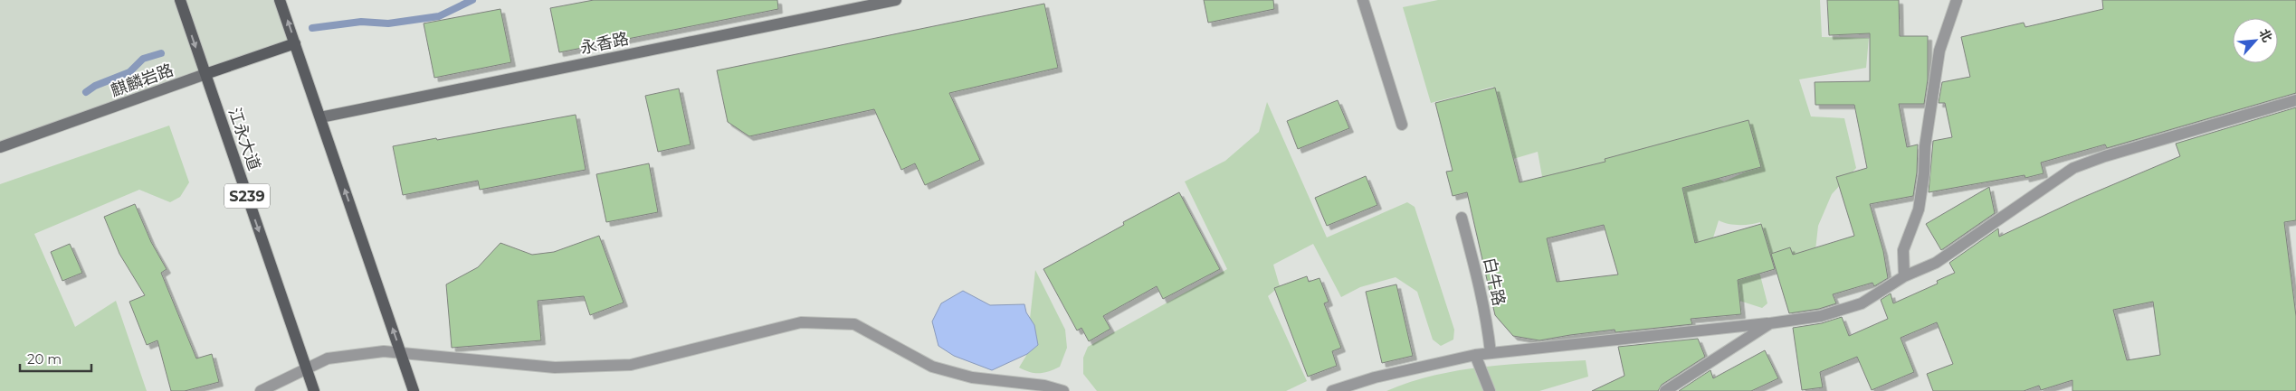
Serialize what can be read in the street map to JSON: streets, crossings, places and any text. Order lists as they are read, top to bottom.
{
  "streets": {
    "main road": [
      "永香路",
      "麒麟岩路",
      "江永大道",
      "S239"
    ],
    "street": ["白牛路"]
  },
  "crossings": [
    ["麒麟岩路", "江永大道"]
  ],
  "scale_bar": "20 m",
  "north": "top right"
}
